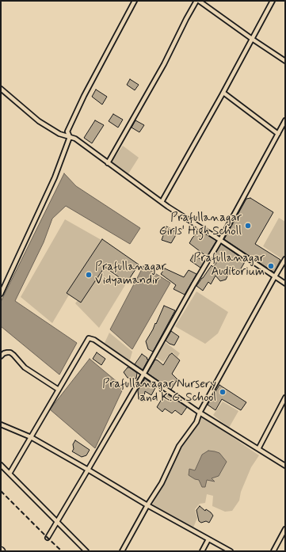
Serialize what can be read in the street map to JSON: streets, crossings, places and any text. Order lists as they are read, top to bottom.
{
  "places": [
    "Prafullanagar Girls' High Scholl",
    "Prafullanagar Auditorium",
    "Prafullanagar Vidyamandir",
    "Prafullanagar Nursery and K.G. School"
  ]
}
